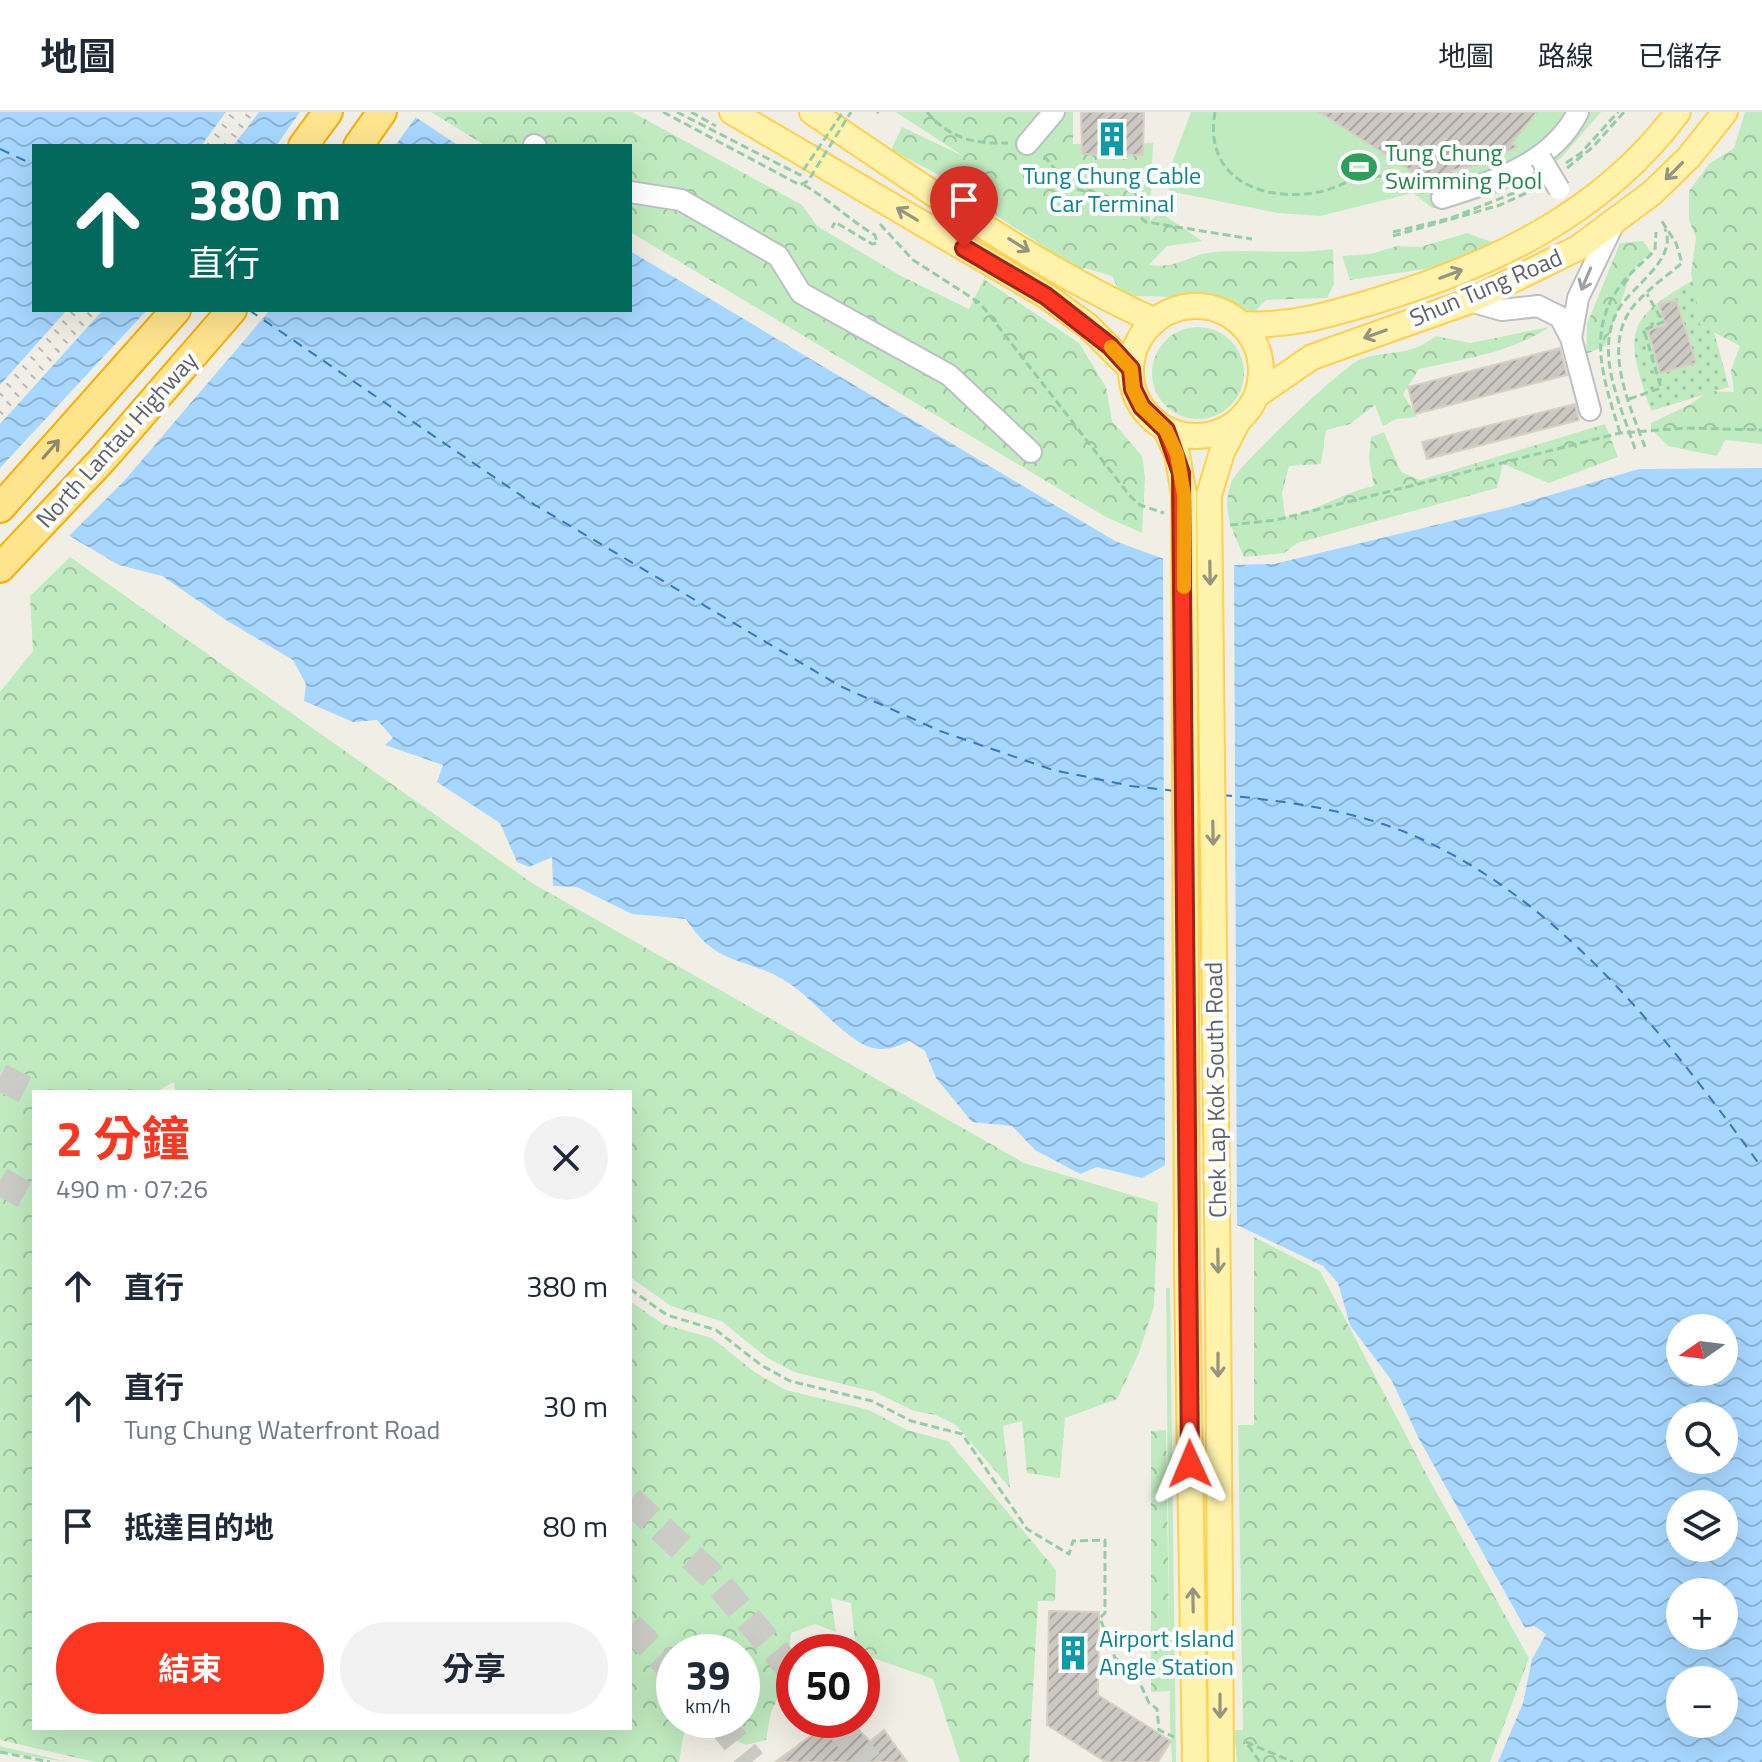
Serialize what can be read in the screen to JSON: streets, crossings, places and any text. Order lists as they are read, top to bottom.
{
  "streets": {
    "highway": ["North Lantau Highway"],
    "main road": ["Shun Tung Road", "Chek Lap Kok South Road"]
  },
  "crossings": [
    ["Shun Tung Road", "Chek Lap Kok South Road"]
  ],
  "places": {
    "building": ["Tung Chung Cable Car Terminal", "Airport Island Angle Station"],
    "sports": ["Tung Chung Swimming Pool"]
  },
  "north": "left",
  "page": {
    "header": "地圖",
    "nav": ["地圖", "路線", "已儲存"],
    "turn": ["380 m", "直行"],
    "heading": ["2 分鐘", "490 m · 07:26"],
    "list": [
      {
        "name": "直行",
        "value": "380 m"
      },
      {
        "name": "直行",
        "note": "Tung Chung Waterfront Road",
        "value": "30 m"
      },
      {
        "name": "抵達目的地",
        "value": "80 m"
      }
    ],
    "map_buttons": ["+", "−"],
    "buttons": ["結束", "分享"],
    "speed": "39 km/h",
    "limit": "50"
  }
}
